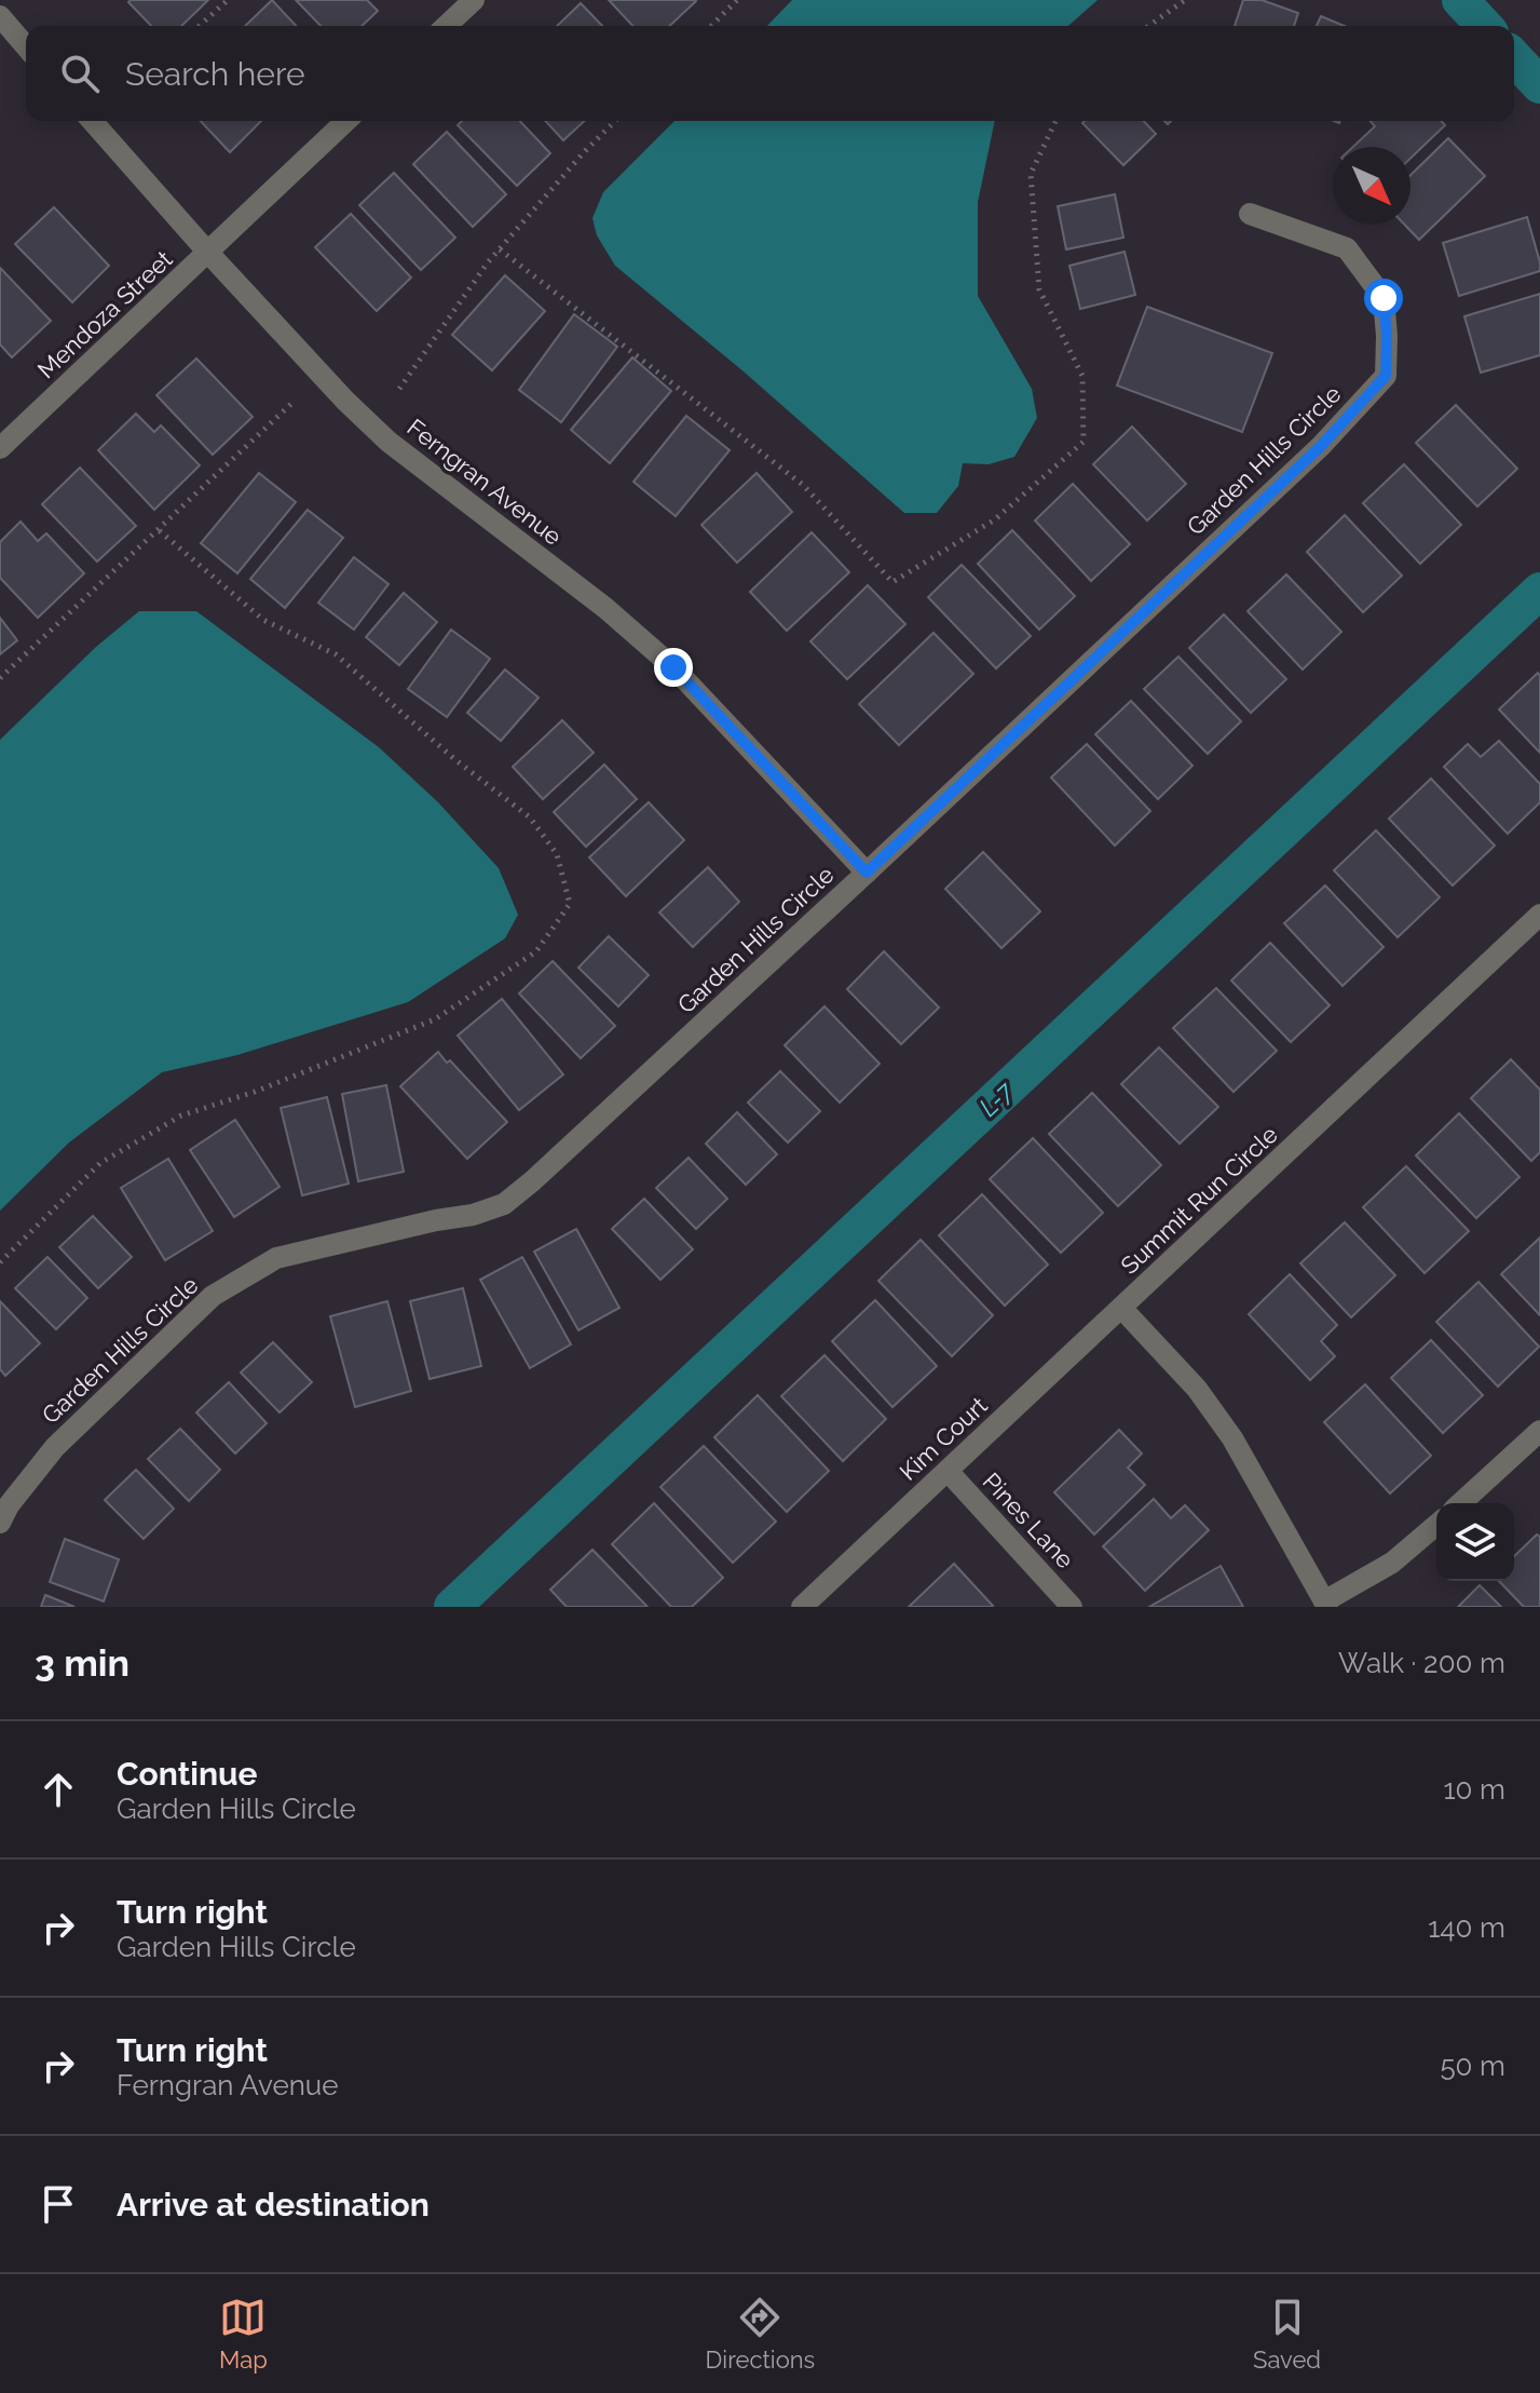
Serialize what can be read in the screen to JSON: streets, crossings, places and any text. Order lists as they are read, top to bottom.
{
  "streets": {
    "street": [
      "Mendoza Street",
      "Garden Hills Circle",
      "Ferngran Avenue",
      "Summit Run Circle",
      "Kim Court",
      "Pines Lane"
    ]
  },
  "crossings": [
    ["Mendoza Street", "Ferngran Avenue"],
    ["Garden Hills Circle", "Ferngran Avenue"],
    ["Summit Run Circle", "Kim Court"],
    ["Kim Court", "Pines Lane"]
  ],
  "water": ["L-7"],
  "north": "bottom right",
  "page": {
    "search": "Search here",
    "heading": ["3 min", "Walk · 200 m"],
    "list": [
      ["Continue", "Garden Hills Circle", "10 m"],
      ["Turn right", "Garden Hills Circle", "140 m"],
      ["Turn right", "Ferngran Avenue", "50 m"],
      "Arrive at destination"
    ],
    "nav": ["Map", "Directions", "Saved"]
  }
}
